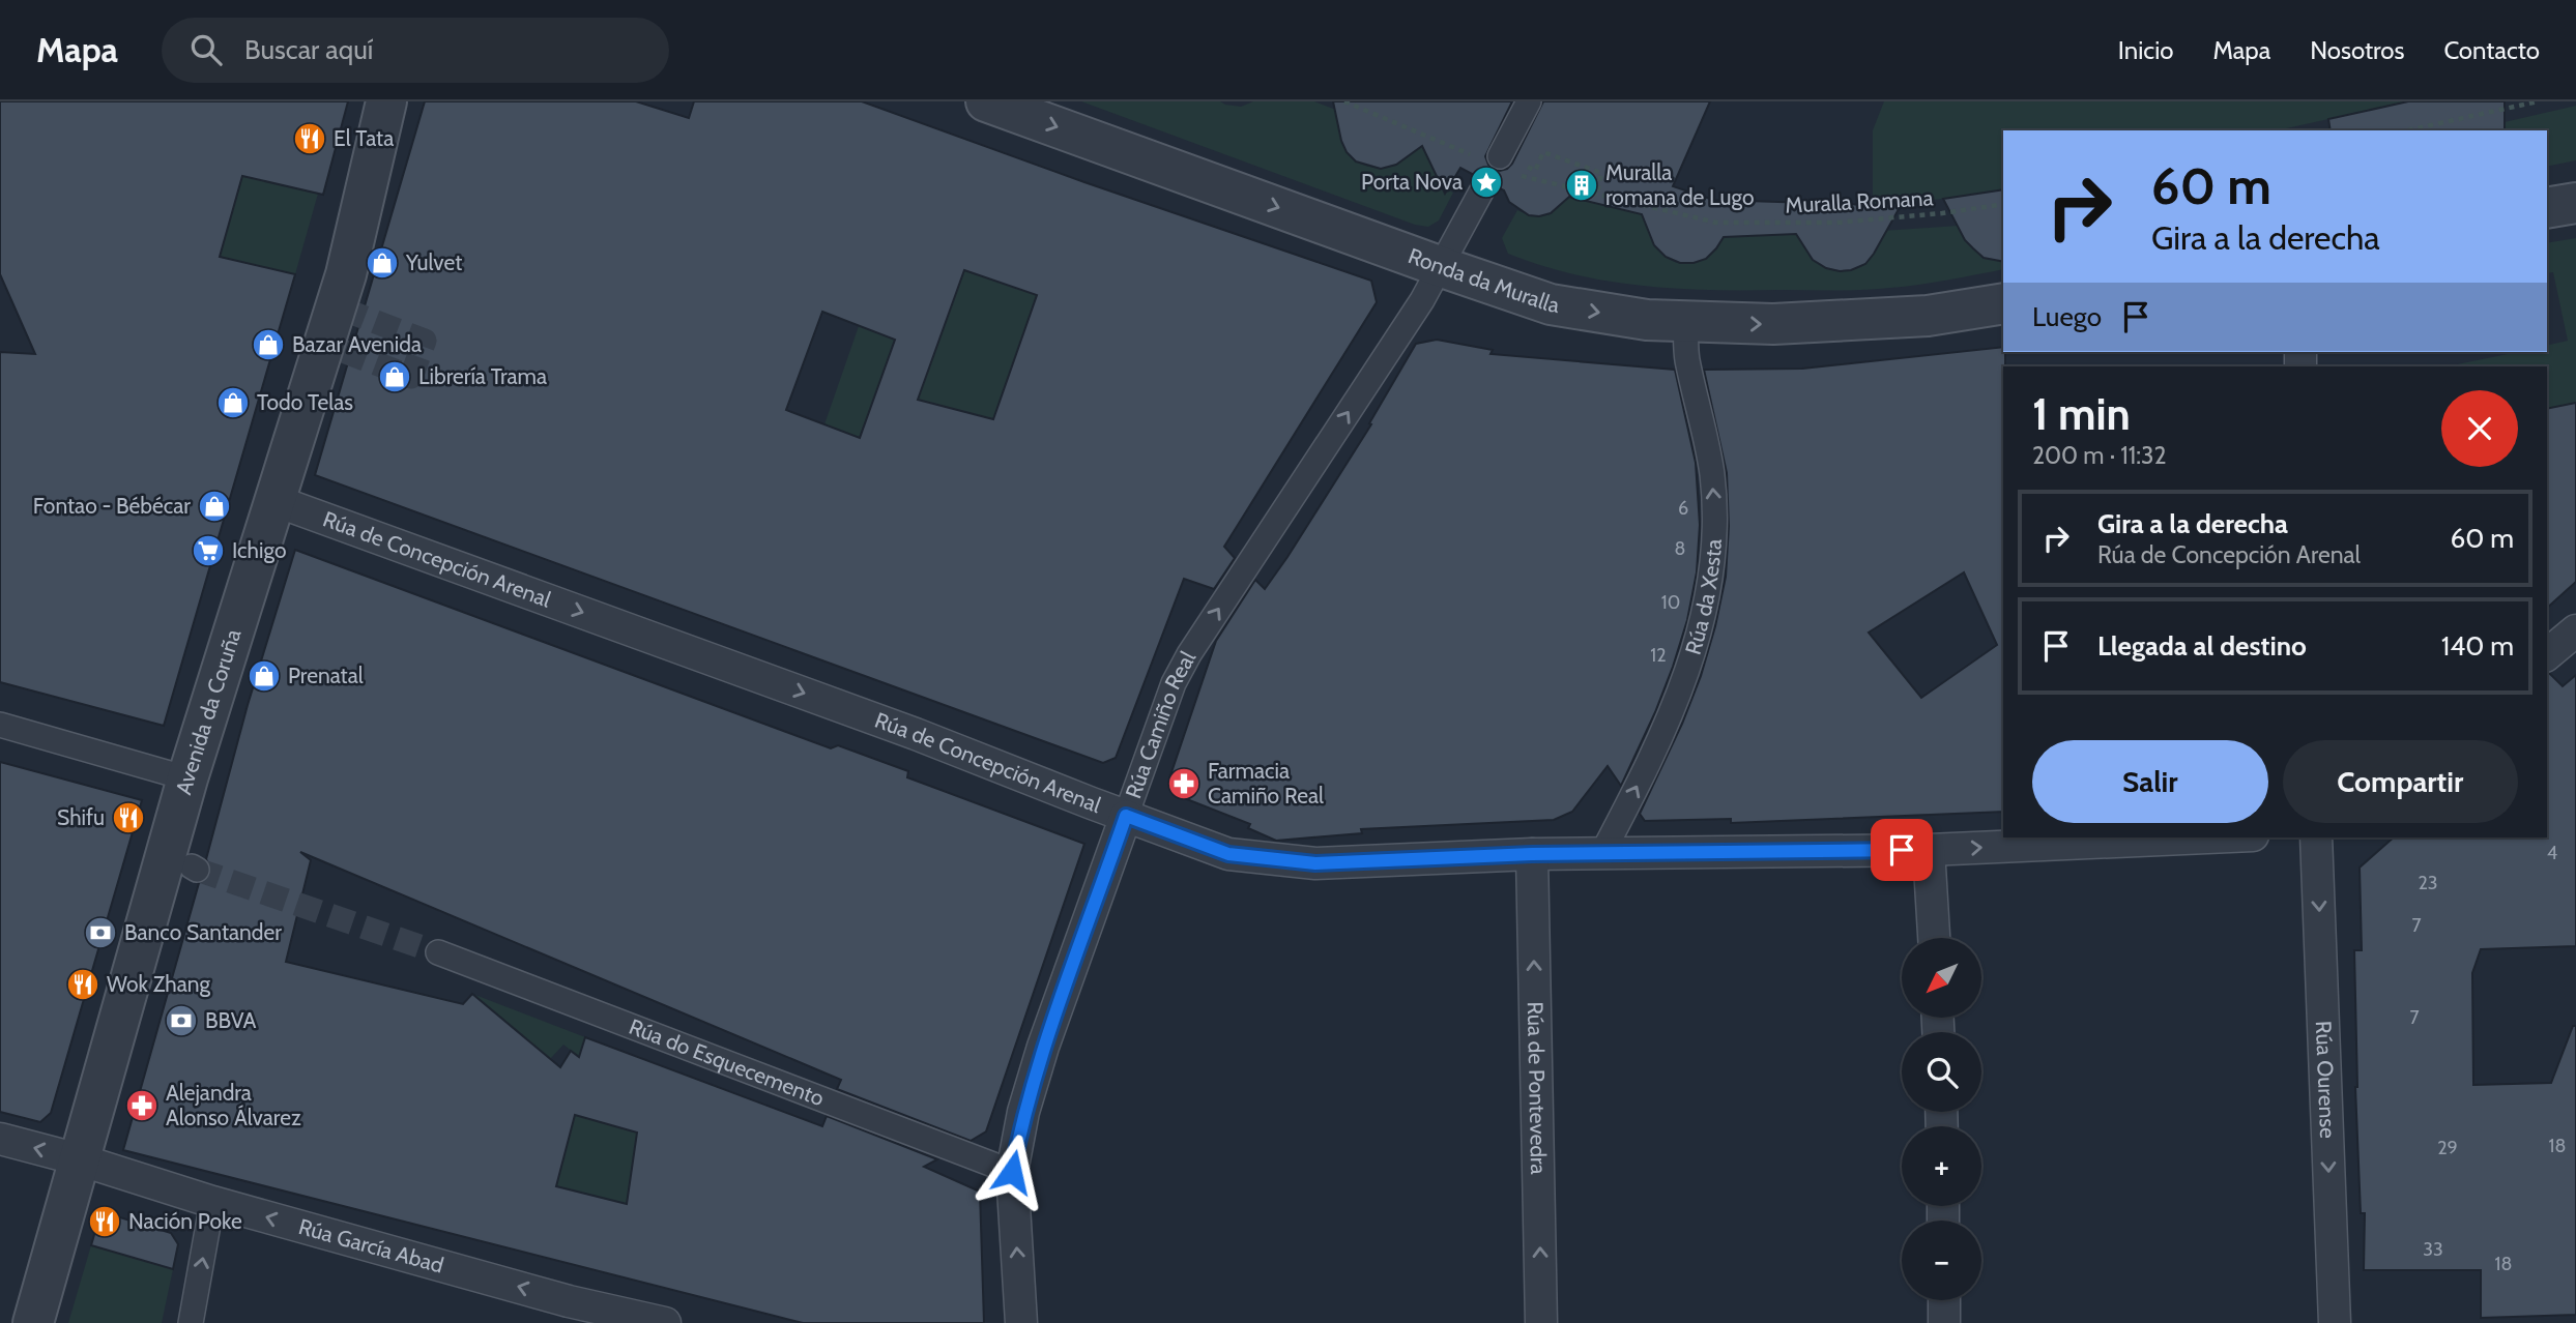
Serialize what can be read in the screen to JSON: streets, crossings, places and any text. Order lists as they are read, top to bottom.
{
  "streets": {
    "street": [
      "Ronda da Muralla",
      "Rúa de Concepción Arenal",
      "Rúa da Xesta",
      "Avenida da Coruña",
      "Rúa Camiño Real",
      "Rúa do Esquecemento",
      "Rúa Ourense",
      "Rúa de Pontevedra",
      "Rúa García Abad"
    ],
    "path": ["Muralla Romana"]
  },
  "crossings": [
    ["Ronda da Muralla", "Rúa da Xesta"],
    ["Ronda da Muralla", "Rúa Camiño Real"],
    ["Rúa de Concepción Arenal", "Rúa da Xesta"],
    ["Rúa de Concepción Arenal", "Avenida da Coruña"],
    ["Rúa de Concepción Arenal", "Rúa Camiño Real"],
    ["Rúa de Concepción Arenal", "Rúa de Pontevedra"],
    ["Avenida da Coruña", "Rúa García Abad"],
    ["Rúa Camiño Real", "Rúa do Esquecemento"]
  ],
  "one_way": [
    "Ronda da Muralla",
    "Rúa de Concepción Arenal",
    "Rúa da Xesta",
    "Rúa Camiño Real",
    "Rúa Ourense",
    "Rúa de Pontevedra",
    "Rúa García Abad"
  ],
  "places": {
    "restaurant": [
      "El Tata",
      "Shifu",
      "Wok Zhang",
      "Nación Poke"
    ],
    "place": ["Porta Nova"],
    "building": ["Muralla romana de Lugo"],
    "shop": [
      "Yulvet",
      "Bazar Avenida",
      "Librería Trama",
      "Todo Telas",
      "Fontao - Bébécar",
      "Prenatal"
    ],
    "supermarket": ["Ichigo"],
    "pharmacy": ["Farmacia Camiño Real", "Alejandra Alonso Álvarez"],
    "bank": ["Banco Santander", "BBVA"]
  },
  "house_numbers": [
    "6",
    "8",
    "10",
    "12",
    "4",
    "23",
    "7",
    "7",
    "18",
    "29",
    "33",
    "18"
  ],
  "north": "bottom left",
  "page": {
    "header": "Mapa",
    "search": "Buscar aquí",
    "nav": [
      "Inicio",
      "Mapa",
      "Nosotros",
      "Contacto"
    ],
    "turn": ["60 m", "Gira a la derecha"],
    "then": "Luego",
    "heading": ["1 min", "200 m · 11:32"],
    "list": [
      {
        "name": "Gira a la derecha",
        "note": "Rúa de Concepción Arenal",
        "value": "60 m"
      },
      {
        "name": "Llegada al destino",
        "value": "140 m"
      }
    ],
    "buttons": ["Salir", "Compartir"],
    "map_buttons": ["+", "−"]
  }
}
